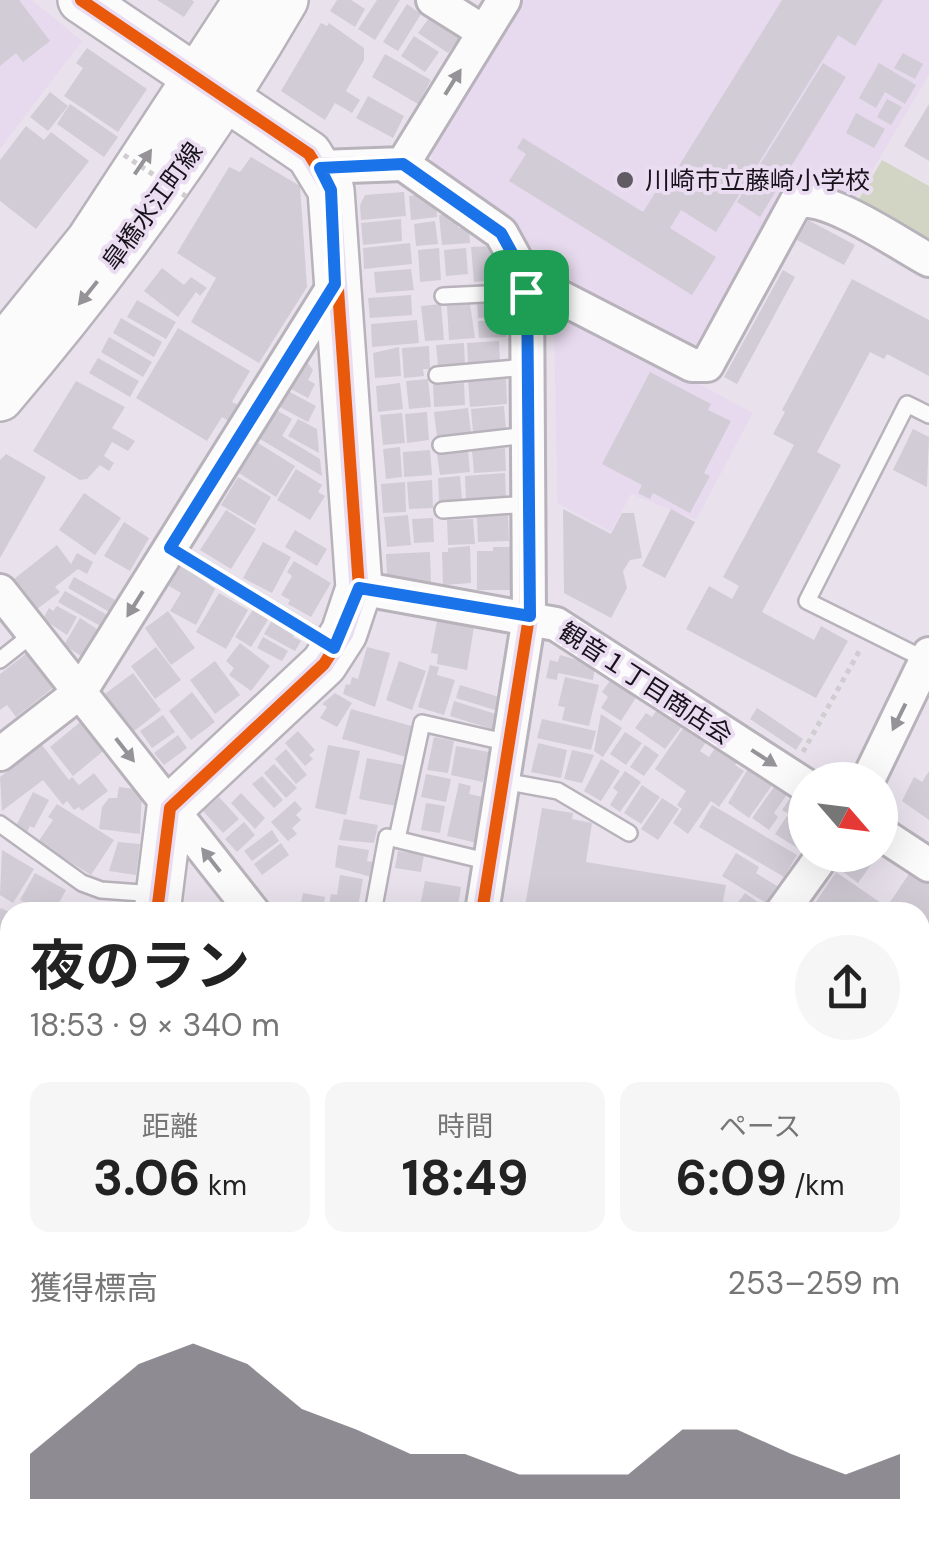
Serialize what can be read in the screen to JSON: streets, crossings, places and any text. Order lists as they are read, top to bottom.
{
  "streets": {
    "street": ["皐橋水江町線", "観音１丁目商店会"]
  },
  "one_way": ["観音１丁目商店会"],
  "places": ["川崎市立藤崎小学校"],
  "north": "bottom right",
  "page": {
    "heading": ["夜のラン", "18:53 · 9 × 340 m"],
    "stats": [
      ["距離", "3.06 km"],
      ["時間", "18:49"],
      ["ペース", "6:09 /km"]
    ],
    "chart": ["獲得標高", "253–259 m"]
  }
}
